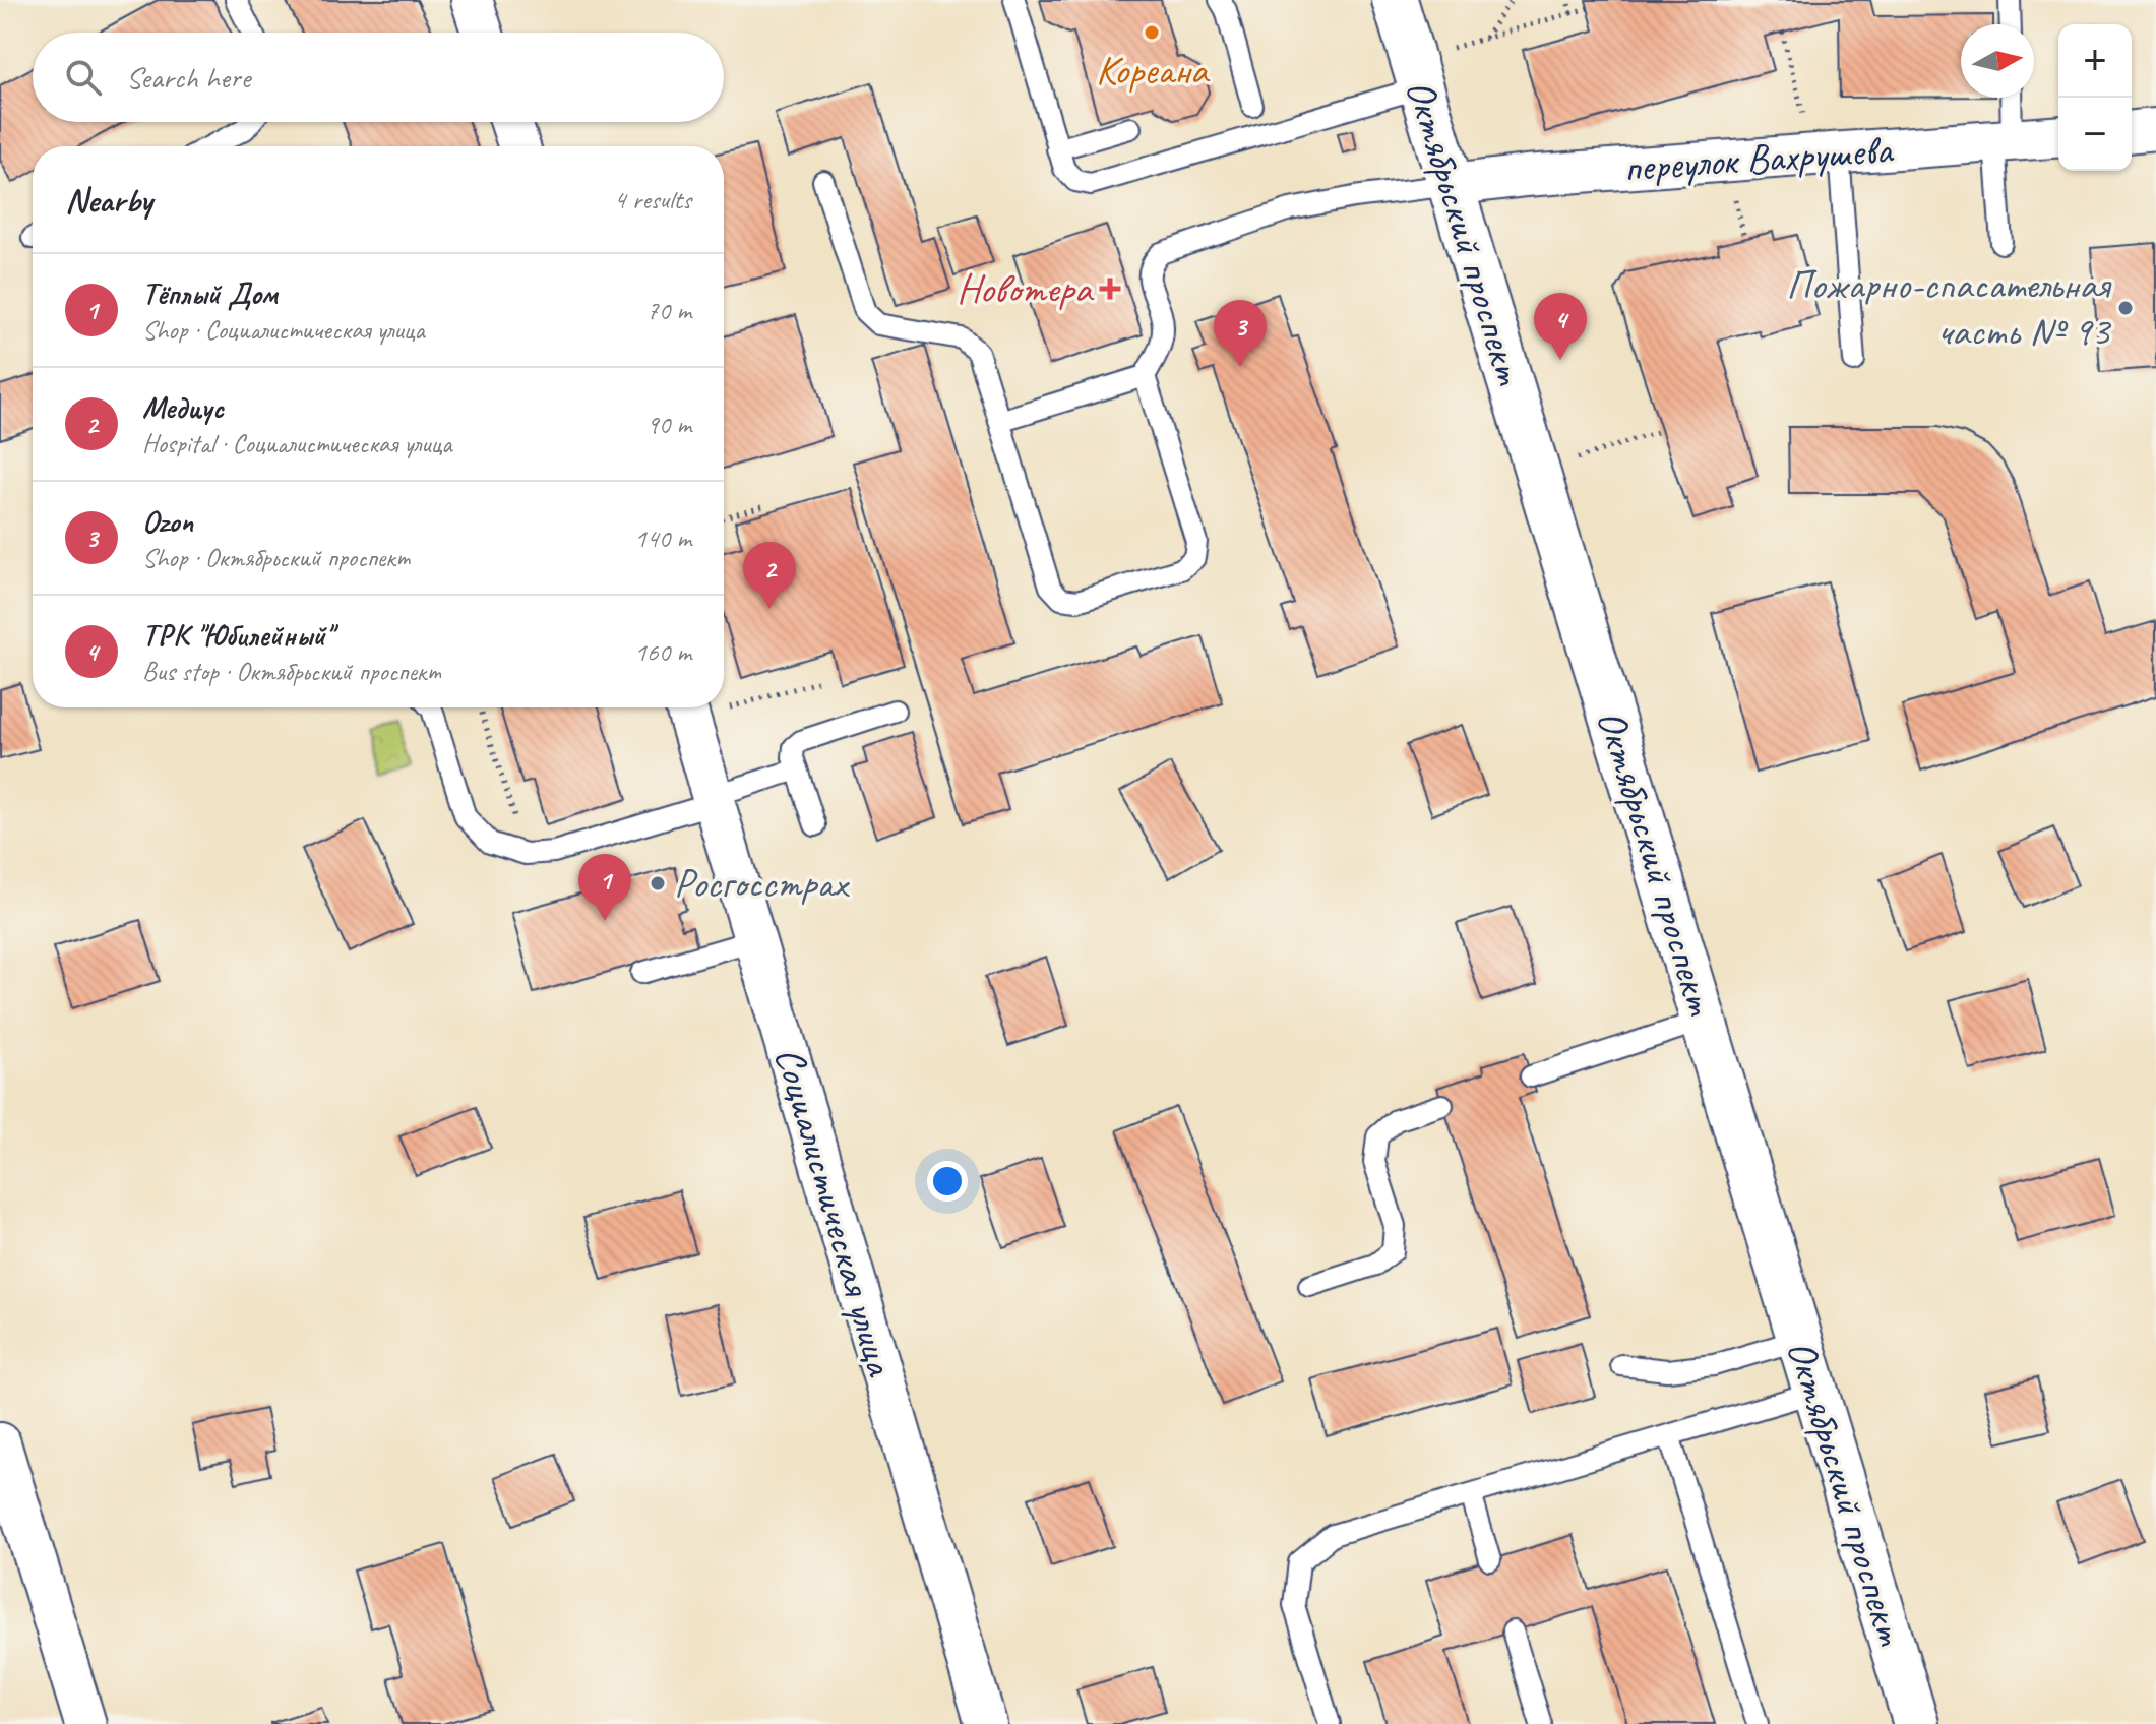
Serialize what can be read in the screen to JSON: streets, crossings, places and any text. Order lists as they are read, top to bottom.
{
  "streets": {
    "street": ["переулок Вахрушева", "Октябрьский проспект", "Социалистическая улица"]
  },
  "crossings": [
    ["переулок Вахрушева", "Октябрьский проспект"]
  ],
  "places": {
    "other": ["Кореана", "Пожарно-спасательная часть № 93", "Росгосстрах"],
    "health": ["Новотера"]
  },
  "north": "right",
  "page": {
    "map_buttons": ["+", "−"],
    "search": "Search here",
    "heading": ["Nearby", "4 results"],
    "list": [
      {
        "mark": "1",
        "name": "Тёплый Дом",
        "note": "Shop · Социалистическая улица",
        "value": "70 m"
      },
      {
        "mark": "2",
        "name": "Медиус",
        "note": "Hospital · Социалистическая улица",
        "value": "90 m"
      },
      {
        "mark": "3",
        "name": "Ozon",
        "note": "Shop · Октябрьский проспект",
        "value": "140 m"
      },
      {
        "mark": "4",
        "name": "ТРК \"Юбилейный\"",
        "note": "Bus stop · Октябрьский проспект",
        "value": "160 m"
      }
    ],
    "pins": [
      "4",
      "3",
      "2",
      "1"
    ]
  }
}
